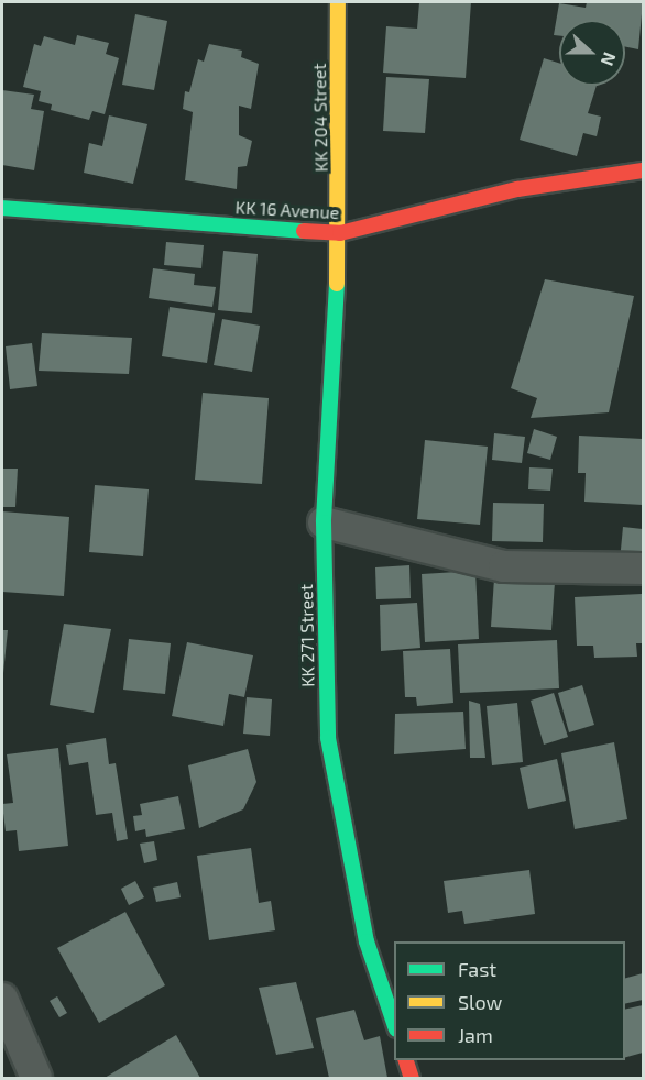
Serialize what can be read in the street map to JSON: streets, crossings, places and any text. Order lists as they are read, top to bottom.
{
  "streets": {
    "street": ["KK 204 Street", "KK 16 Avenue", "KK 271 Street"]
  },
  "crossings": [
    ["KK 204 Street", "KK 16 Avenue"],
    ["KK 204 Street", "KK 271 Street"],
    ["KK 16 Avenue", "KK 271 Street"]
  ],
  "legend": ["Fast", "Slow", "Jam"],
  "north": "right"
}
